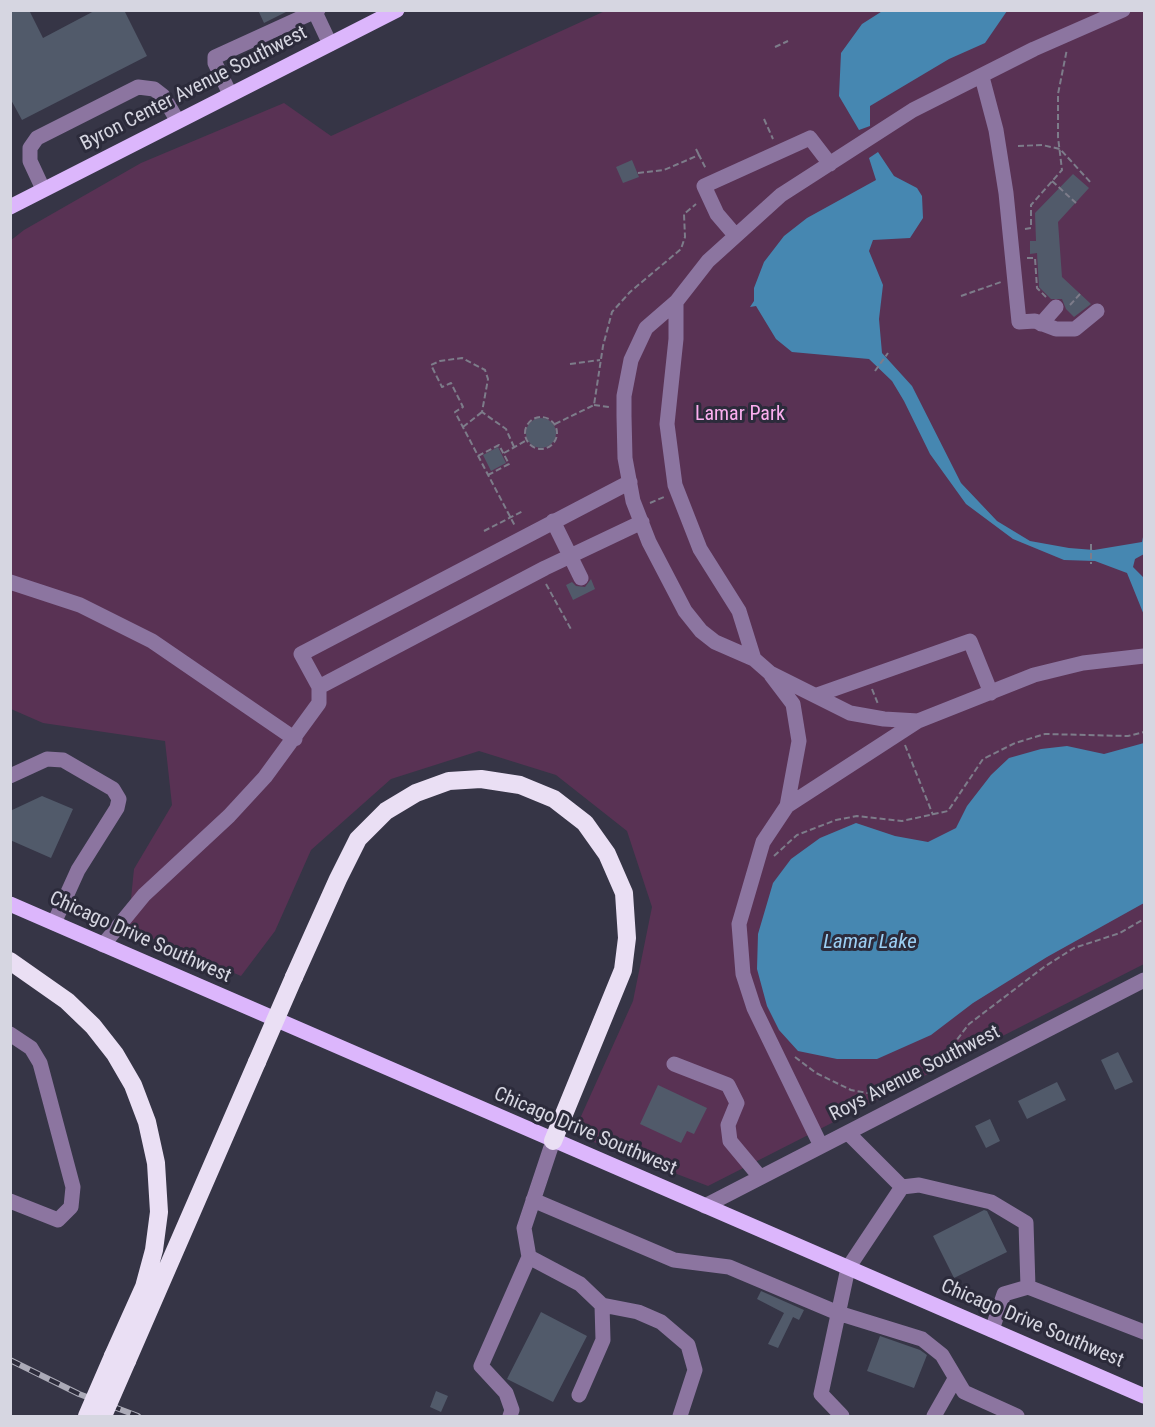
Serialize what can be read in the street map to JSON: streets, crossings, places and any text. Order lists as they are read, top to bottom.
{
  "streets": {
    "main road": ["Byron Center Avenue Southwest", "Chicago Drive Southwest"],
    "street": ["Roys Avenue Southwest"]
  },
  "crossings": [
    ["Chicago Drive Southwest", "Roys Avenue Southwest"]
  ],
  "water": ["Lamar Lake"],
  "parks": ["Lamar Park"]
}
